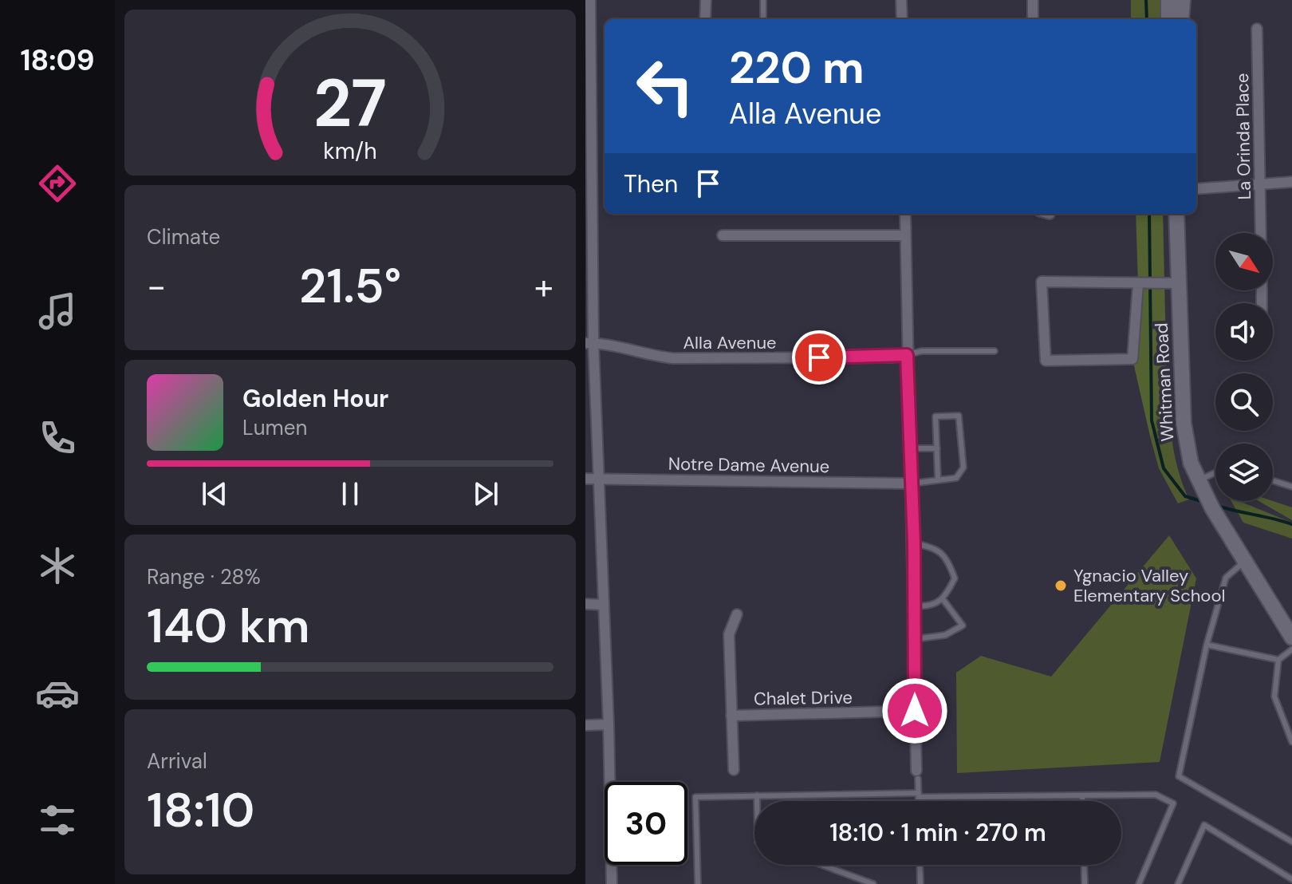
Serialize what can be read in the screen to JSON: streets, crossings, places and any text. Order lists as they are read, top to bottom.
{
  "streets": {
    "street": [
      "La Orinda Place",
      "Alla Avenue",
      "Whitman Road",
      "Notre Dame Avenue",
      "Chalet Drive"
    ]
  },
  "places": ["Ygnacio Valley Elementary School"],
  "north": "bottom right",
  "page": {
    "tabs": "18:09",
    "turn": ["220 m", "Alla Avenue"],
    "then": "Then",
    "tile": [
      "Climate",
      ["Range · 28%", "140 km"],
      ["Arrival", "18:10"]
    ],
    "heat": ["−", "21.5°", "+"],
    "song": ["Golden Hour", "Lumen"],
    "limit": "30",
    "trip": "18:10 · 1 min · 270 m",
    "gauge": ["27", "km/h"]
  }
}
